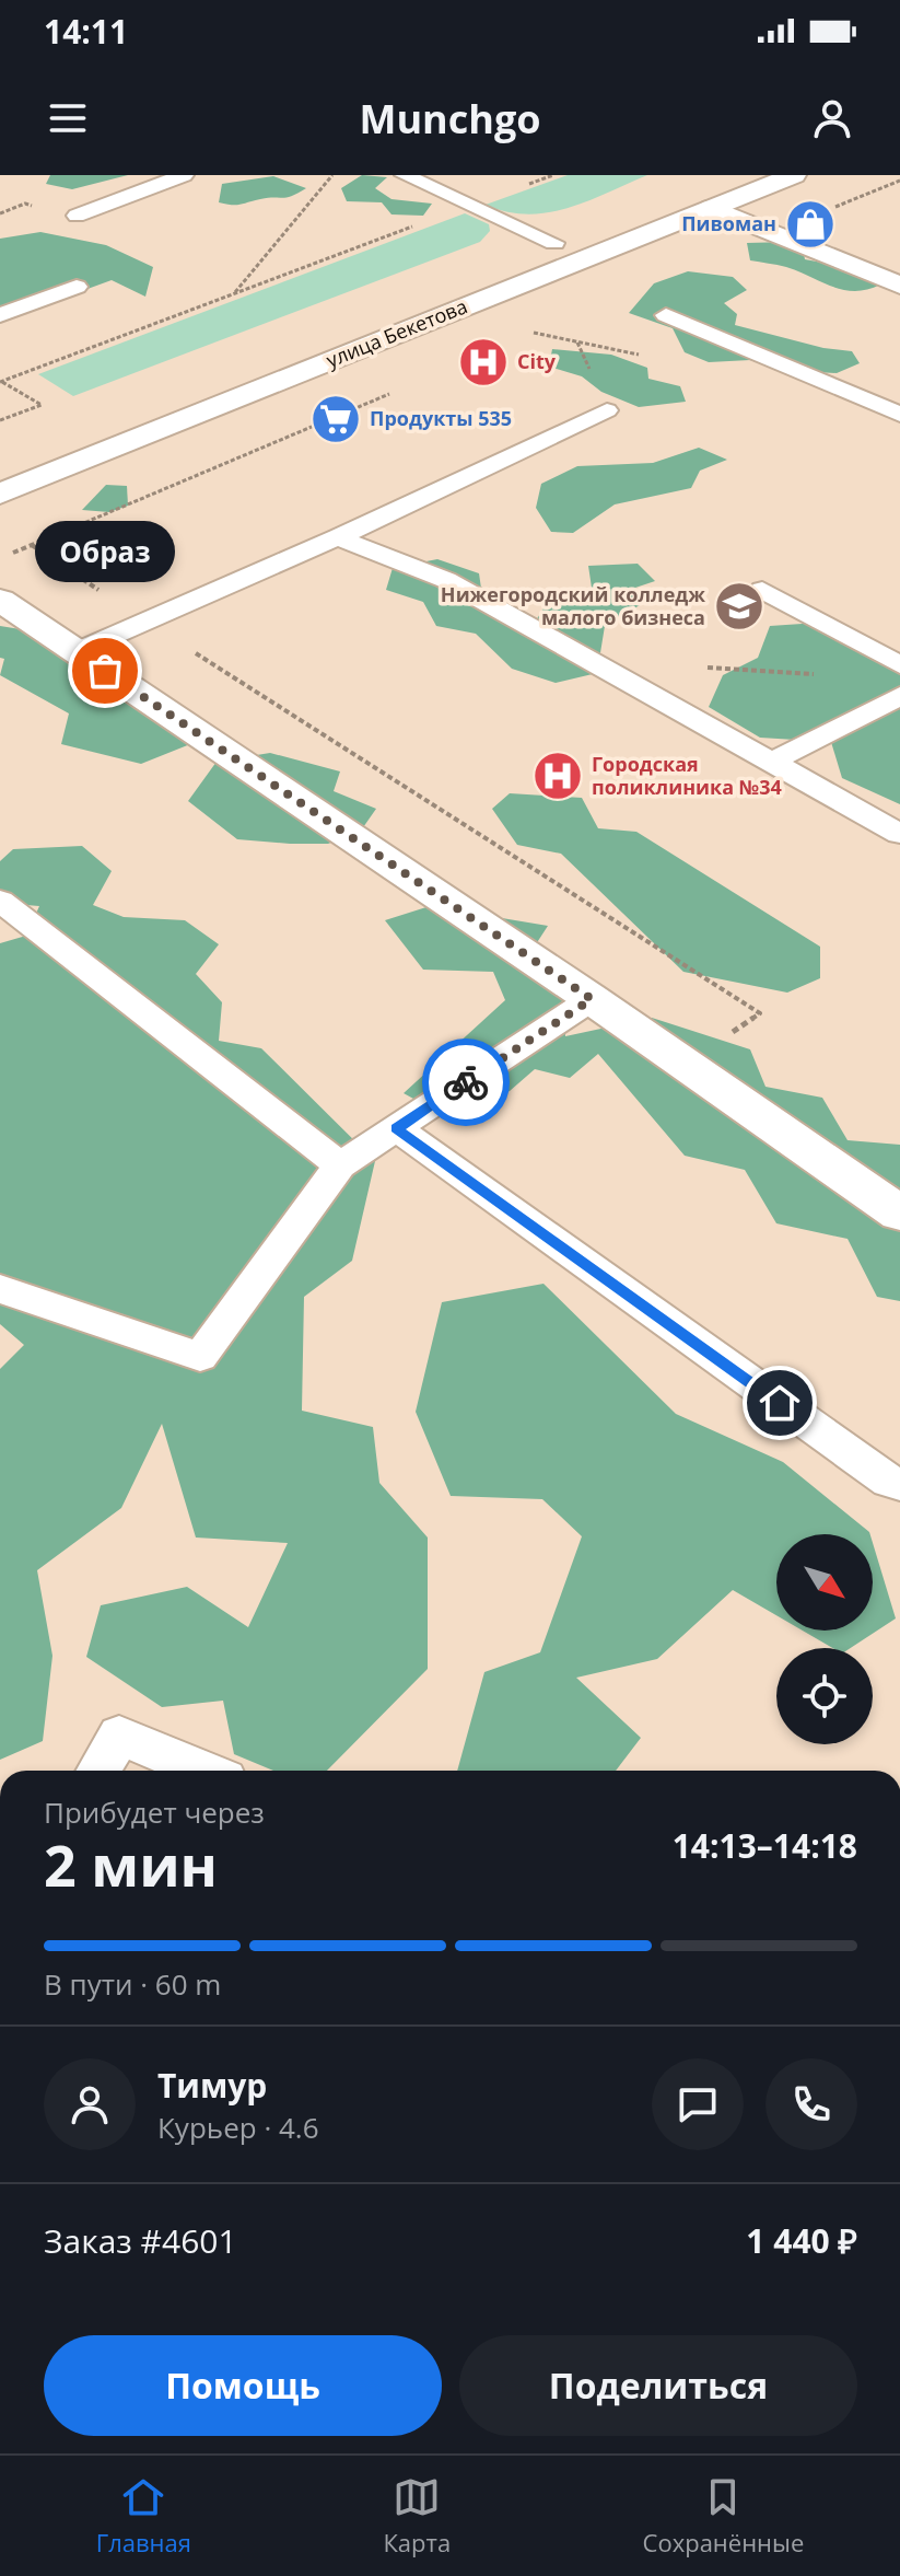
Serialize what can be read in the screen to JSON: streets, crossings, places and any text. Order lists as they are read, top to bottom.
{
  "streets": {
    "main road": ["улица Бекетова"]
  },
  "places": {
    "shop": ["Пивоман"],
    "hospital": ["City", "Городская поликлиника №34"],
    "supermarket": ["Продукты 535"],
    "school or university": ["Нижегородский колледж малого бизнеса"],
    "other": ["Образ"]
  },
  "north": "bottom right",
  "page": {
    "status": "14:11",
    "header": "Munchgo",
    "bubble": "Образ",
    "heading": ["2 мин", "Прибудет через", "14:13–14:18"],
    "panel": [
      "Тимур",
      "Курьер · 4.6",
      "Заказ #4601",
      "1 440 ₽"
    ],
    "bar": "В пути · 60 m",
    "buttons": ["Помощь", "Поделиться"],
    "tabs": ["Главная", "Карта", "Сохранённые"]
  }
}
